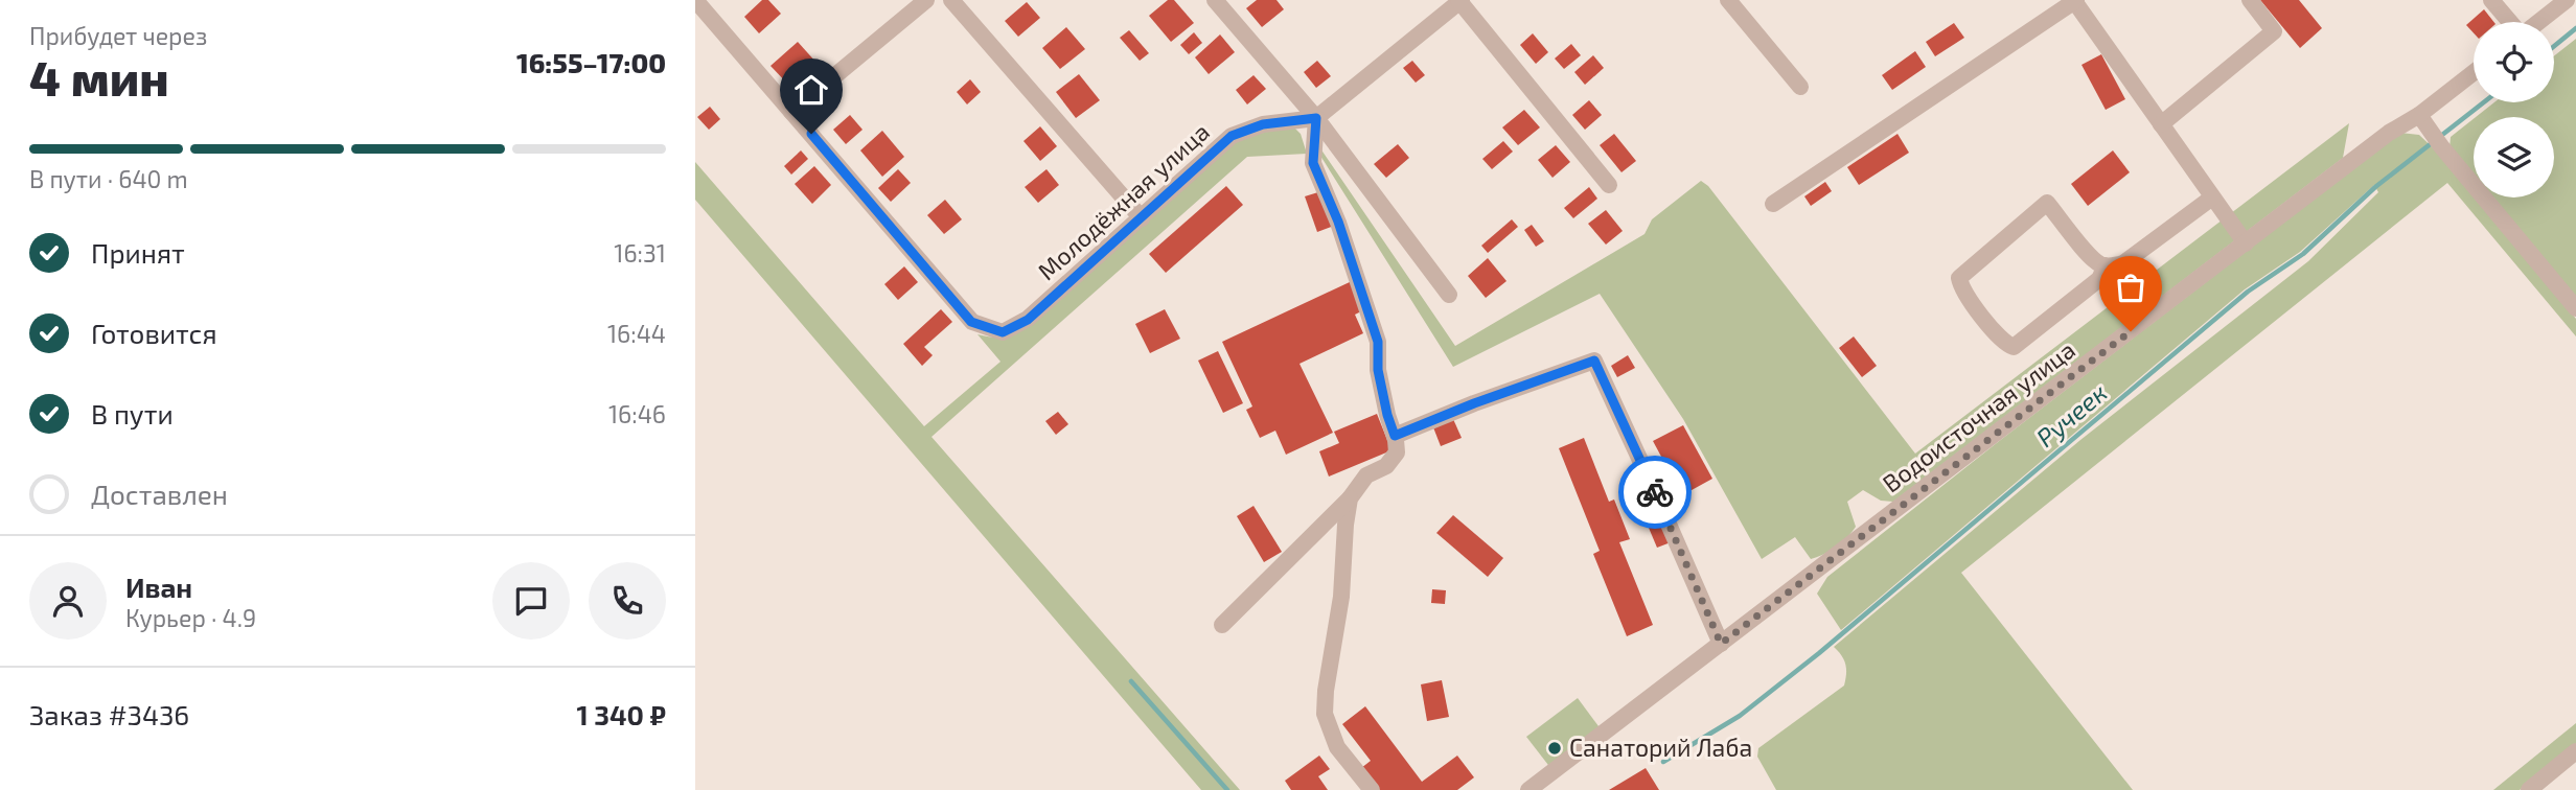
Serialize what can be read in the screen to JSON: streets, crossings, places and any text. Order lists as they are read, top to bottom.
{
  "streets": {
    "street": ["Молодёжная улица", "Водоисточная улица"]
  },
  "water": ["Ручеек"],
  "places": ["Санаторий Лаба"],
  "page": {
    "heading": ["4 мин", "Прибудет через", "16:55–17:00"],
    "panel": [
      "Иван",
      "Курьер · 4.9",
      "Заказ #3436",
      "1 340 ₽"
    ],
    "bar": "В пути · 640 m",
    "list": [
      ["Принят", "16:31"],
      ["Готовится", "16:44"],
      ["В пути", "16:46"],
      "Доставлен"
    ]
  }
}
